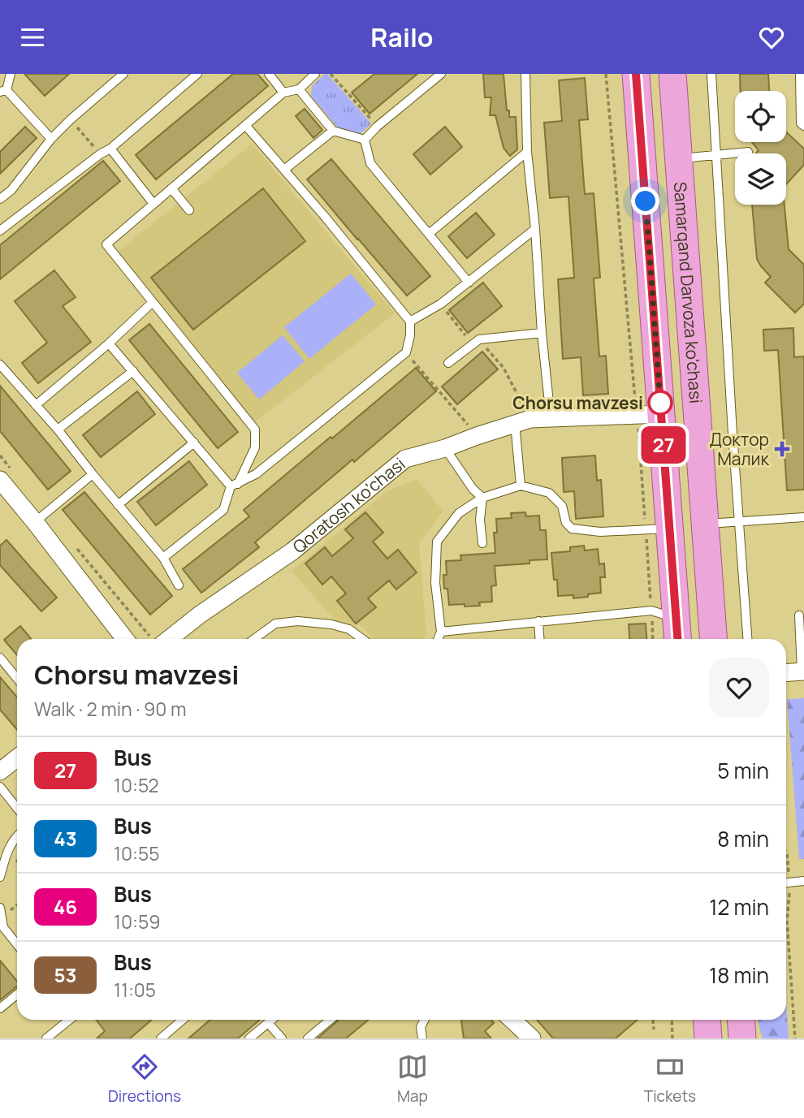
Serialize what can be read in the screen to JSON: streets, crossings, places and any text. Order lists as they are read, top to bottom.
{
  "streets": {
    "main road": ["Samarqand Darvoza ko'chasi"],
    "street": ["Qoratosh ko'chasi"]
  },
  "crossings": [
    ["Samarqand Darvoza ko'chasi", "Qoratosh ko'chasi"]
  ],
  "places": {
    "other": ["Chorsu mavzesi"],
    "health": ["Доктор Малик"]
  },
  "lines": ["bus line 27"],
  "page": {
    "header": "Railo",
    "on_map": "27",
    "heading": ["Chorsu mavzesi", "Walk · 2 min · 90 m"],
    "list": [
      {
        "mark": "27",
        "name": "Bus",
        "note": "10:52",
        "value": "5 min"
      },
      {
        "mark": "43",
        "name": "Bus",
        "note": "10:55",
        "value": "8 min"
      },
      {
        "mark": "46",
        "name": "Bus",
        "note": "10:59",
        "value": "12 min"
      },
      {
        "mark": "53",
        "name": "Bus",
        "note": "11:05",
        "value": "18 min"
      }
    ],
    "tabs": ["Directions", "Map", "Tickets"]
  }
}
